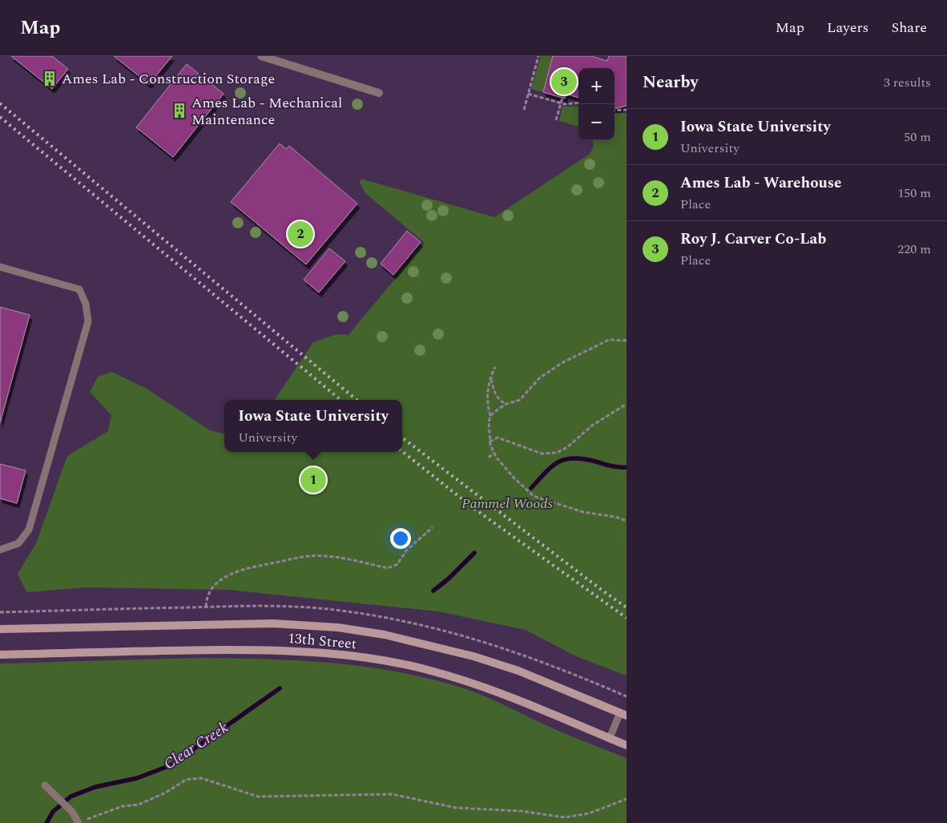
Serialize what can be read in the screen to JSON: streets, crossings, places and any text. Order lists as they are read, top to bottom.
{
  "streets": {
    "main road": ["13th Street"]
  },
  "water": ["Clear Creek"],
  "parks": ["Pammel Woods"],
  "places": {
    "building": ["Ames Lab - Construction Storage", "Ames Lab - Mechanical Maintenance"]
  },
  "page": {
    "header": "Map",
    "nav": ["Map", "Layers", "Share"],
    "heading": ["Nearby", "3 results"],
    "pins": ["3", "2", "1"],
    "map_buttons": ["+", "−"],
    "list": [
      {
        "mark": "1",
        "name": "Iowa State University",
        "note": "University",
        "value": "50 m"
      },
      {
        "mark": "2",
        "name": "Ames Lab - Warehouse",
        "note": "Place",
        "value": "150 m"
      },
      {
        "mark": "3",
        "name": "Roy J. Carver Co-Lab",
        "note": "Place",
        "value": "220 m"
      }
    ],
    "popup": ["Iowa State University", "University"]
  }
}
